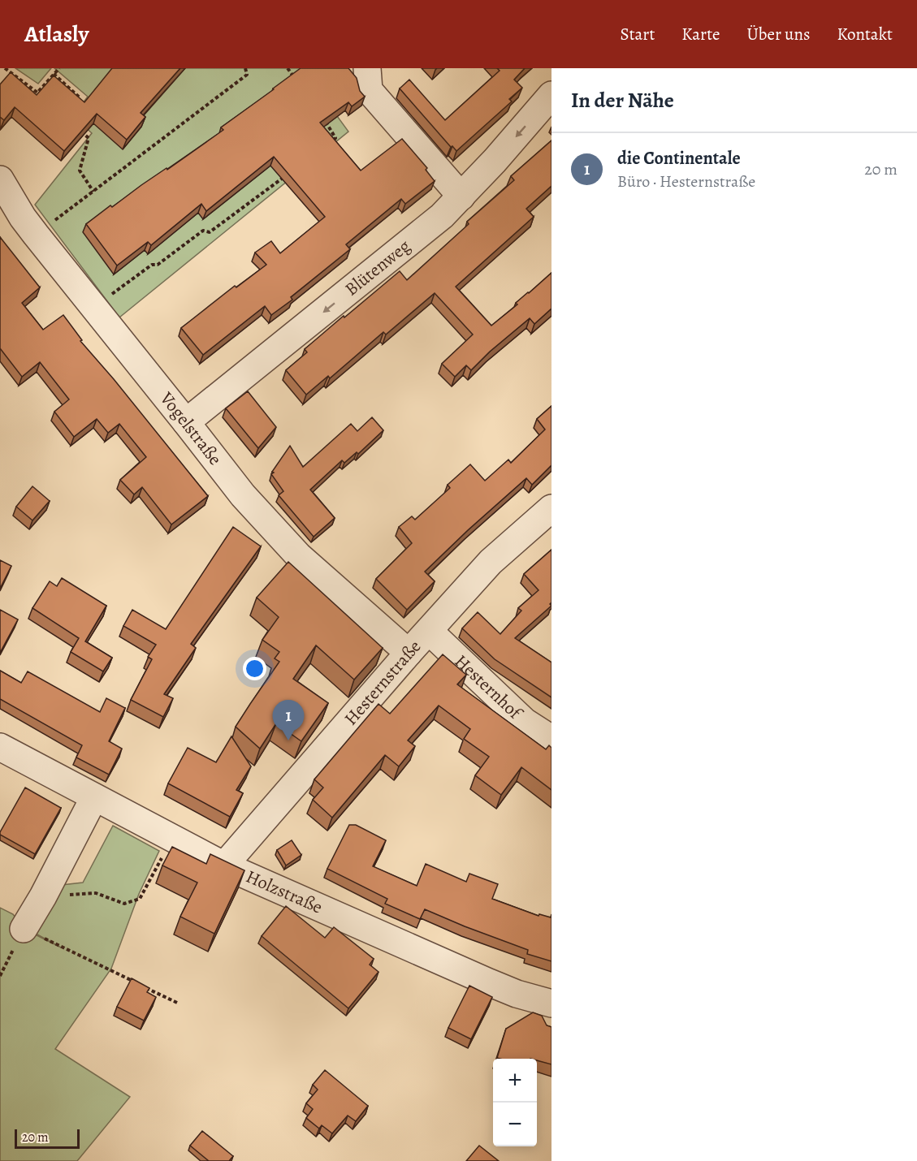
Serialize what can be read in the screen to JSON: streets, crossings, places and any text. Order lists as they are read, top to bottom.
{
  "streets": {
    "street": [
      "Blütenweg",
      "Vogelstraße",
      "Hesternstraße",
      "Hesternhof",
      "Holzstraße"
    ]
  },
  "crossings": [
    ["Blütenweg", "Vogelstraße"],
    ["Vogelstraße", "Hesternstraße"],
    ["Hesternstraße", "Hesternhof"],
    ["Hesternstraße", "Holzstraße"]
  ],
  "one_way": ["Blütenweg"],
  "scale_bar": "20 m",
  "page": {
    "header": "Atlasly",
    "nav": [
      "Start",
      "Karte",
      "Über uns",
      "Kontakt"
    ],
    "heading": "In der Nähe",
    "list": [
      {
        "mark": "1",
        "name": "die Continentale",
        "note": "Büro · Hesternstraße",
        "value": "20 m"
      }
    ],
    "pins": "1",
    "map_buttons": ["+", "−"],
    "scale": "20 m"
  }
}
